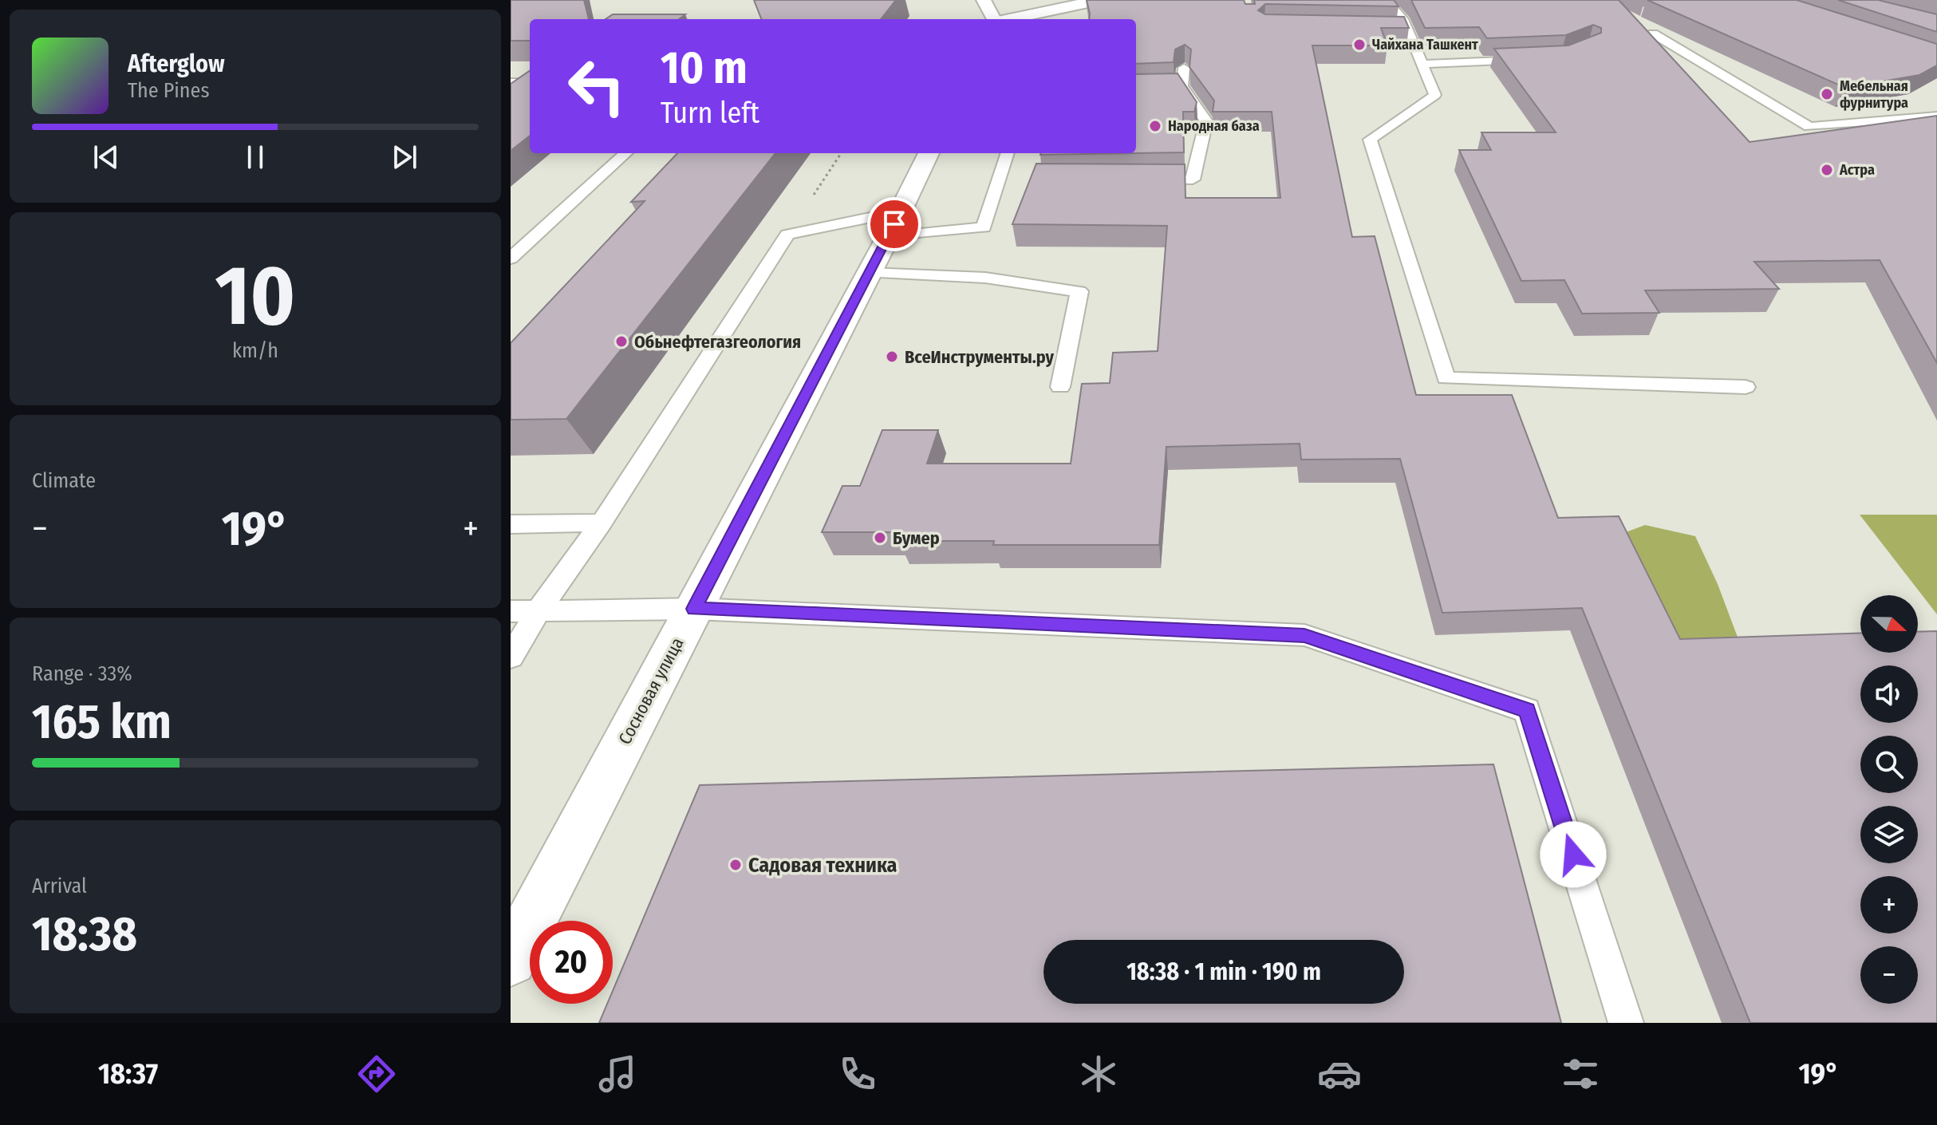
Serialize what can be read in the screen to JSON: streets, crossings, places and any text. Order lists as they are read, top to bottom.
{
  "streets": {
    "main road": ["Сосновая улица"]
  },
  "places": [
    "Чайхана Ташкент",
    "Мебельная фурнитура",
    "Народная база",
    "Астра",
    "Обьнефтегазгеология",
    "ВсеИнструменты.ру",
    "Бумер",
    "Садовая техника"
  ],
  "north": "right",
  "page": {
    "turn": ["10 m", "Turn left"],
    "song": ["Afterglow", "The Pines"],
    "tile": [
      ["10", "km/h"],
      "Climate",
      ["Range · 33%", "165 km"],
      ["Arrival", "18:38"]
    ],
    "heat": ["−", "19°", "+"],
    "map_buttons": ["+", "−"],
    "limit": "20",
    "trip": "18:38 · 1 min · 190 m",
    "tabs": ["18:37", "19°"]
  }
}
